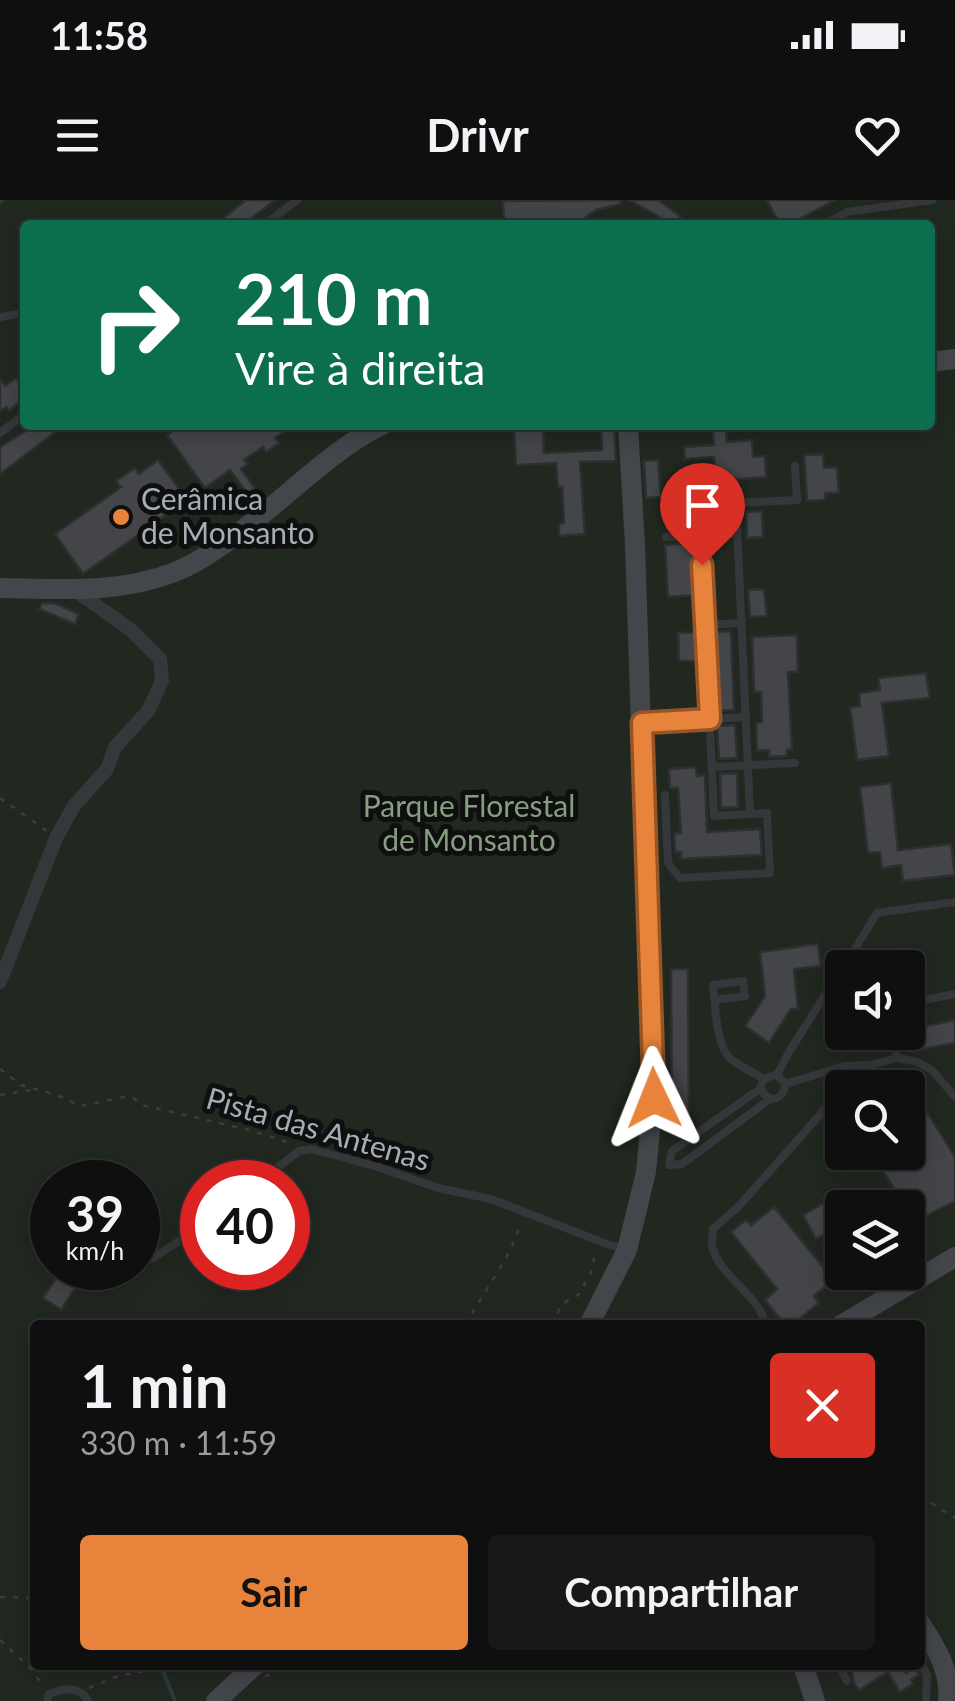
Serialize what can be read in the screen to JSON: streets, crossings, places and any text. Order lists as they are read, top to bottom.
{
  "streets": {
    "lane": ["Pista das Antenas"]
  },
  "parks": ["Parque Florestal de Monsanto"],
  "places": ["Cerâmica de Monsanto"],
  "page": {
    "status": "11:58",
    "header": "Drivr",
    "turn": ["210 m", "Vire à direita"],
    "speed": "39 km/h",
    "limit": "40",
    "heading": ["1 min", "330 m · 11:59"],
    "buttons": ["Sair", "Compartilhar"]
  }
}
